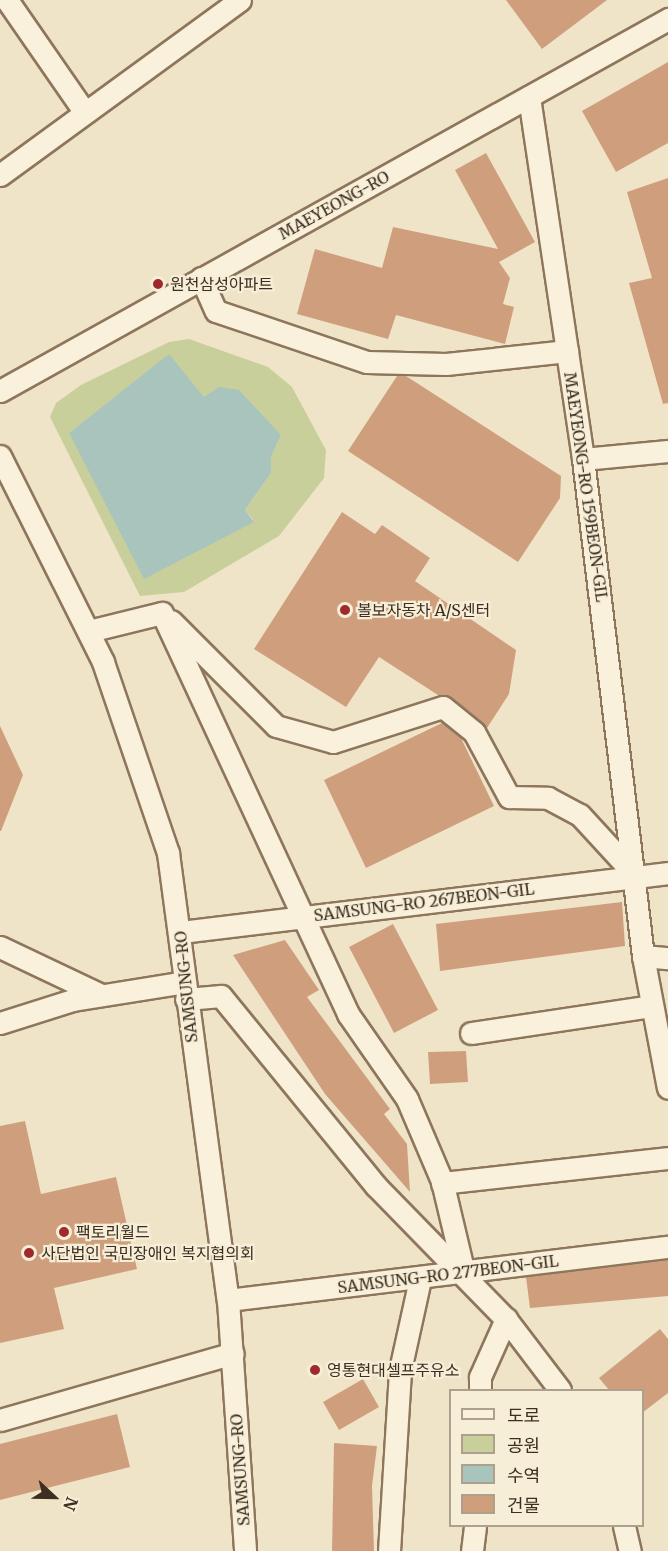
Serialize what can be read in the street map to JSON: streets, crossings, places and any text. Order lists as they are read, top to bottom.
{
  "streets": {
    "street": [
      "MAEYEONG-RO",
      "MAEYEONG-RO 159BEON-GIL",
      "SAMSUNG-RO 267BEON-GIL",
      "SAMSUNG-RO",
      "SAMSUNG-RO 277BEON-GIL"
    ]
  },
  "crossings": [
    ["MAEYEONG-RO", "MAEYEONG-RO 159BEON-GIL"],
    ["MAEYEONG-RO 159BEON-GIL", "SAMSUNG-RO 267BEON-GIL"],
    ["SAMSUNG-RO 267BEON-GIL", "SAMSUNG-RO"],
    ["SAMSUNG-RO", "SAMSUNG-RO 277BEON-GIL"]
  ],
  "places": [
    "원천삼성아파트",
    "볼보자동차 A/S센터",
    "팩토리월드",
    "사단법인 국민장애인 복지협의회",
    "영통현대셀프주유소"
  ],
  "legend": [
    "도로",
    "공원",
    "수역",
    "건물"
  ],
  "north": "right"
}
